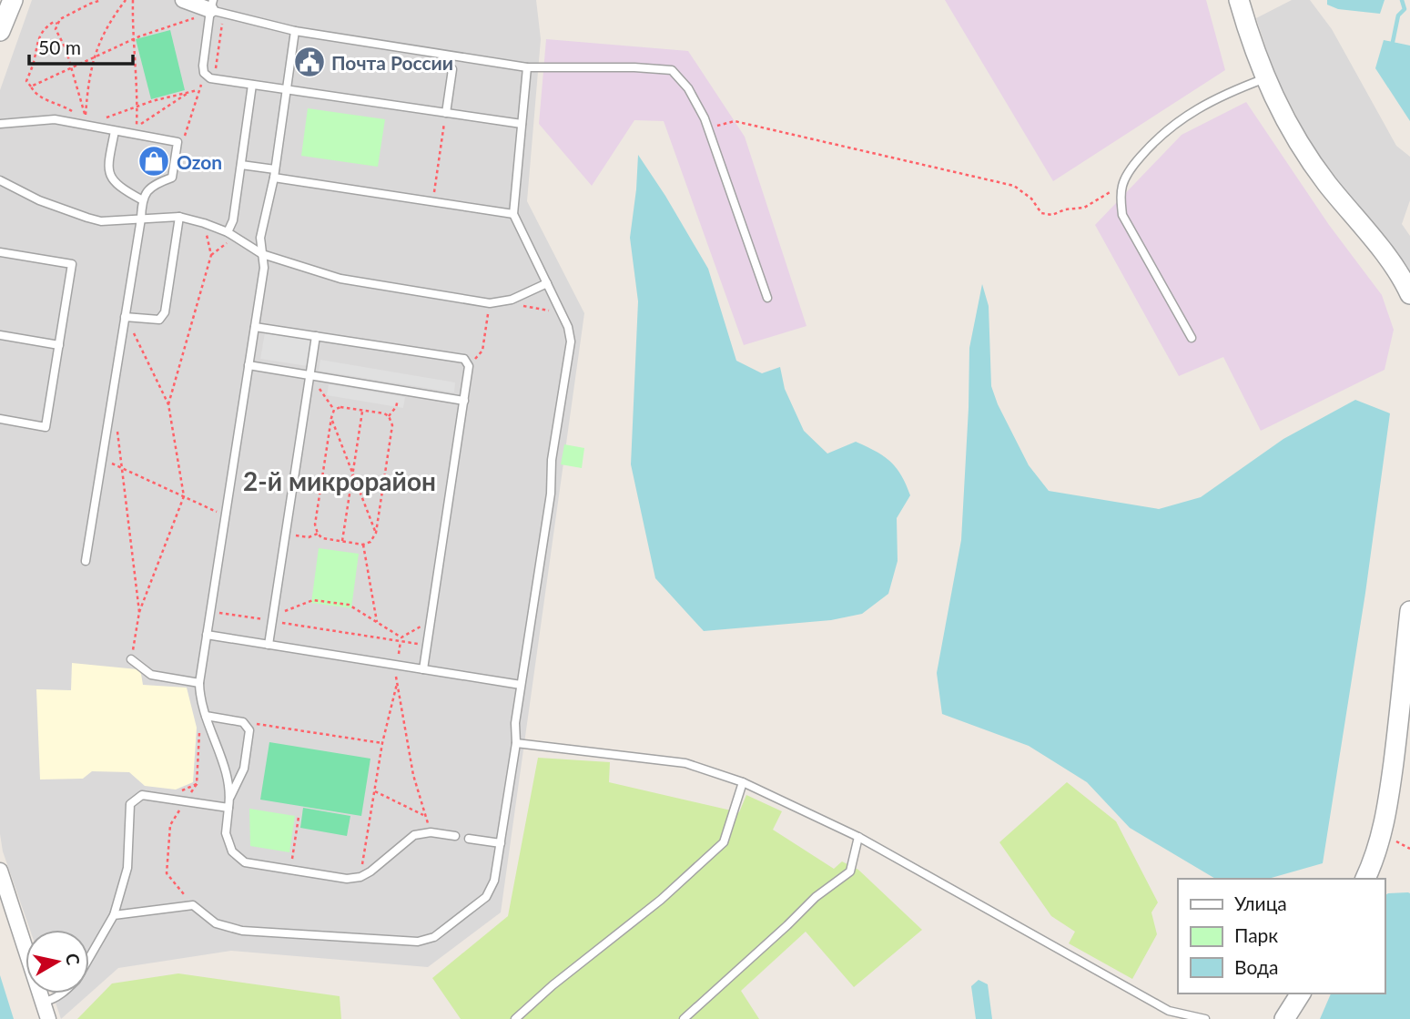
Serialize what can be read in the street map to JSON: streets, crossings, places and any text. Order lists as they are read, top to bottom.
{
  "districts": ["2-й микрорайон"],
  "places": {
    "public building": ["Почта России"],
    "shop": ["Ozon"]
  },
  "legend": ["Улица", "Парк", "Вода"],
  "scale_bar": "50 m",
  "north": "right"
}
